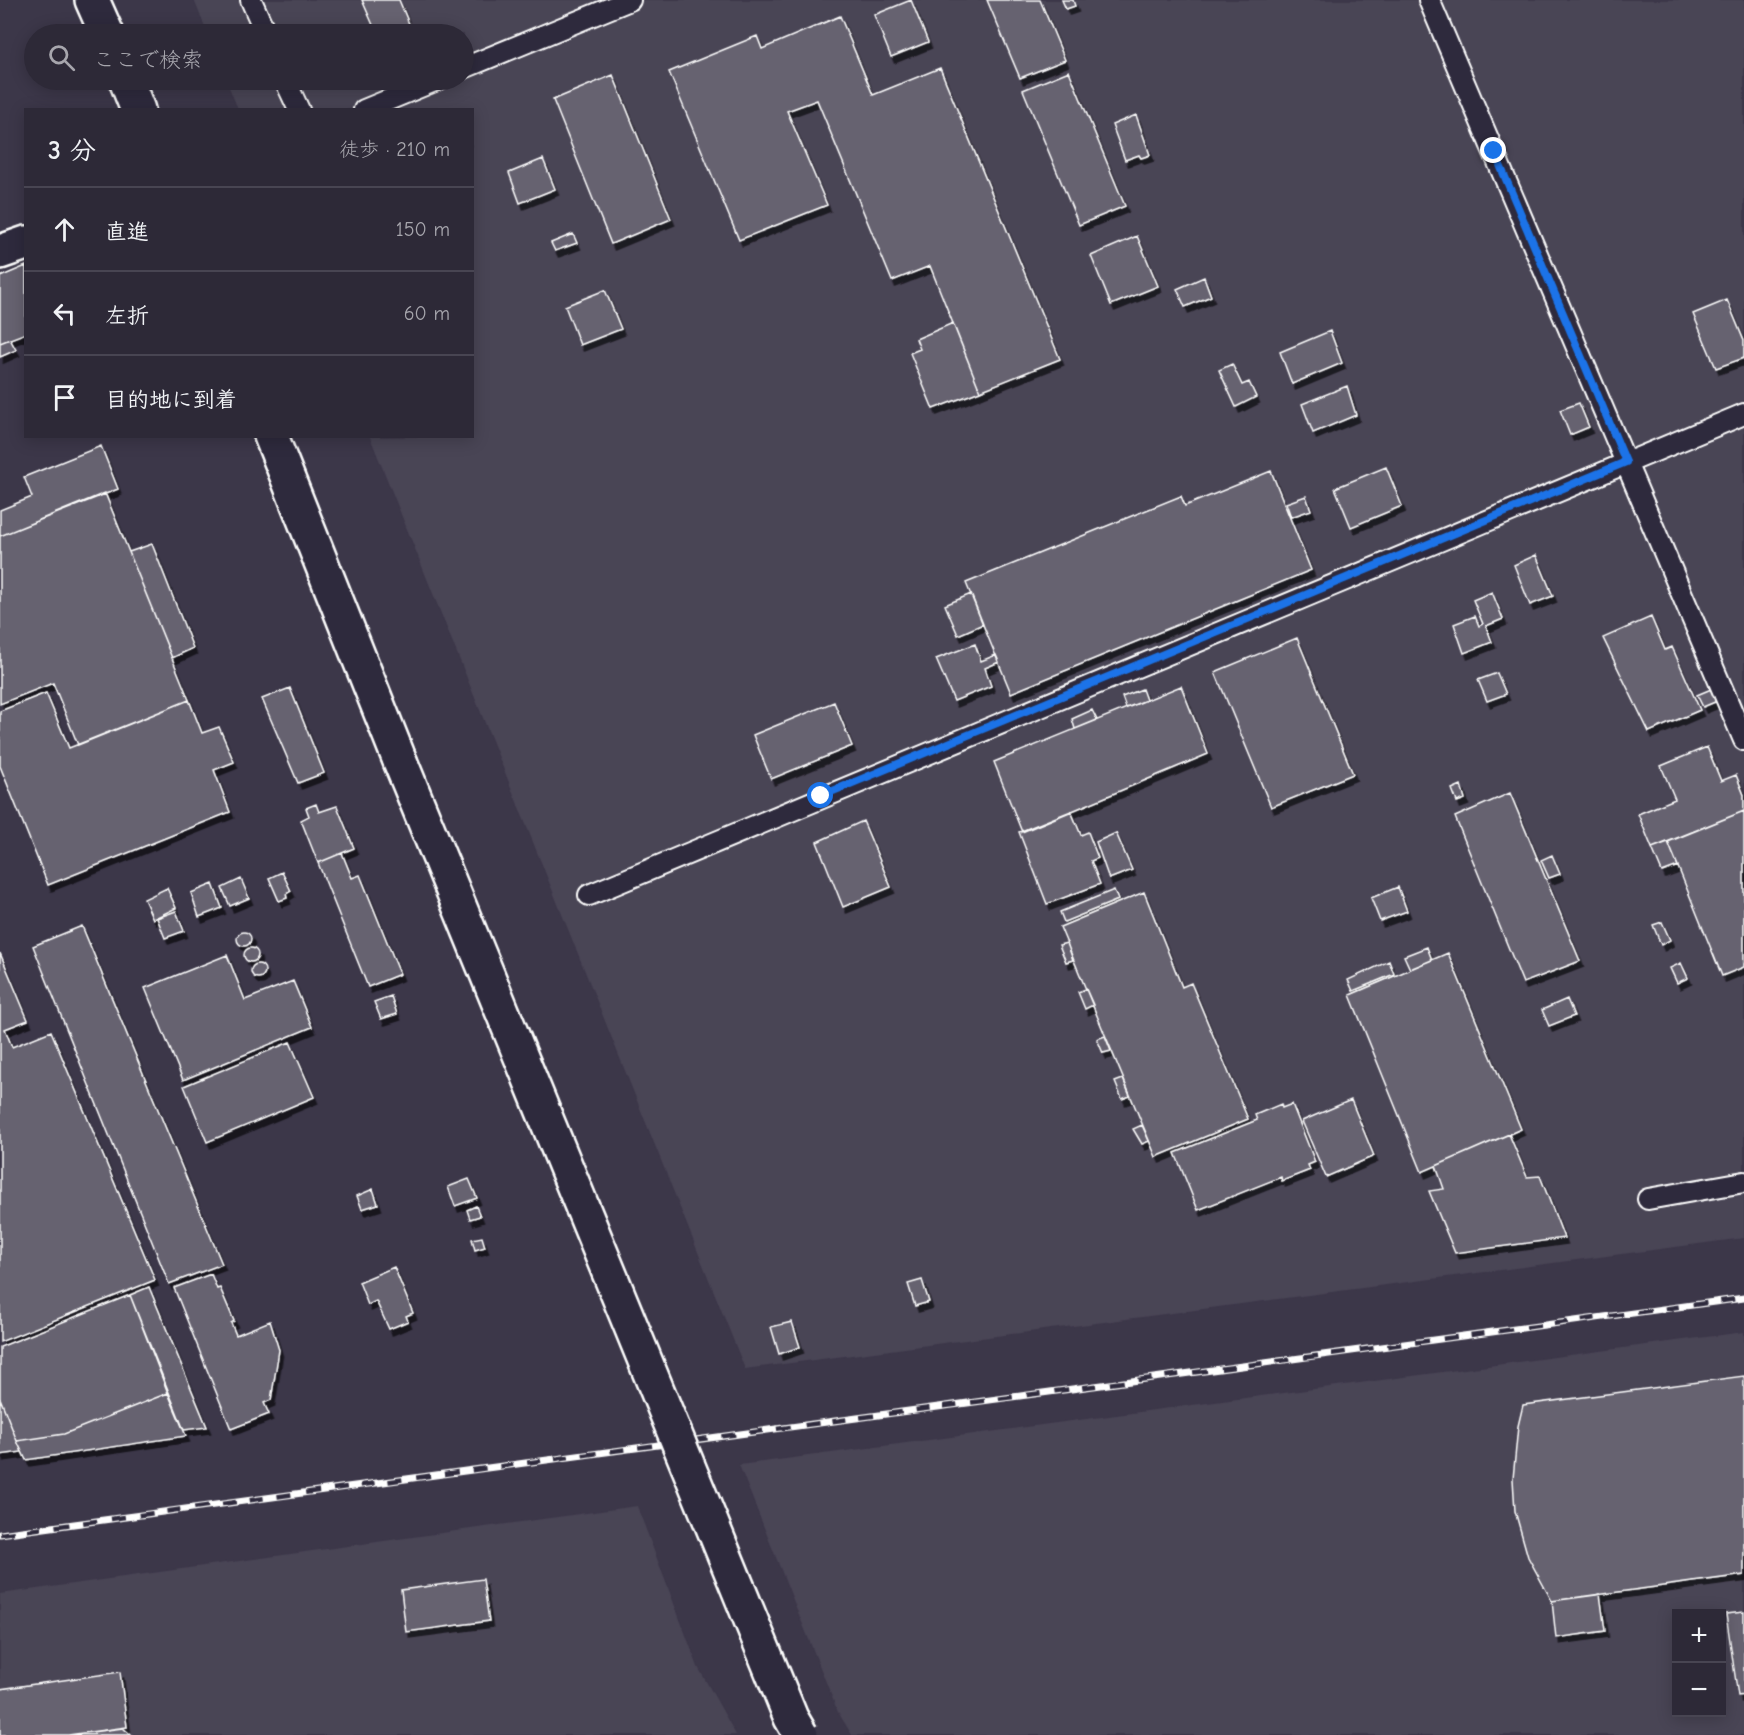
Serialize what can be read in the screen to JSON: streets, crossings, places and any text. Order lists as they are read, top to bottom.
{
  "page": {
    "search": "ここで検索",
    "heading": ["3 分", "徒歩 · 210 m"],
    "list": [
      ["直進", "150 m"],
      ["左折", "60 m"],
      "目的地に到着"
    ],
    "map_buttons": ["+", "−"]
  }
}
